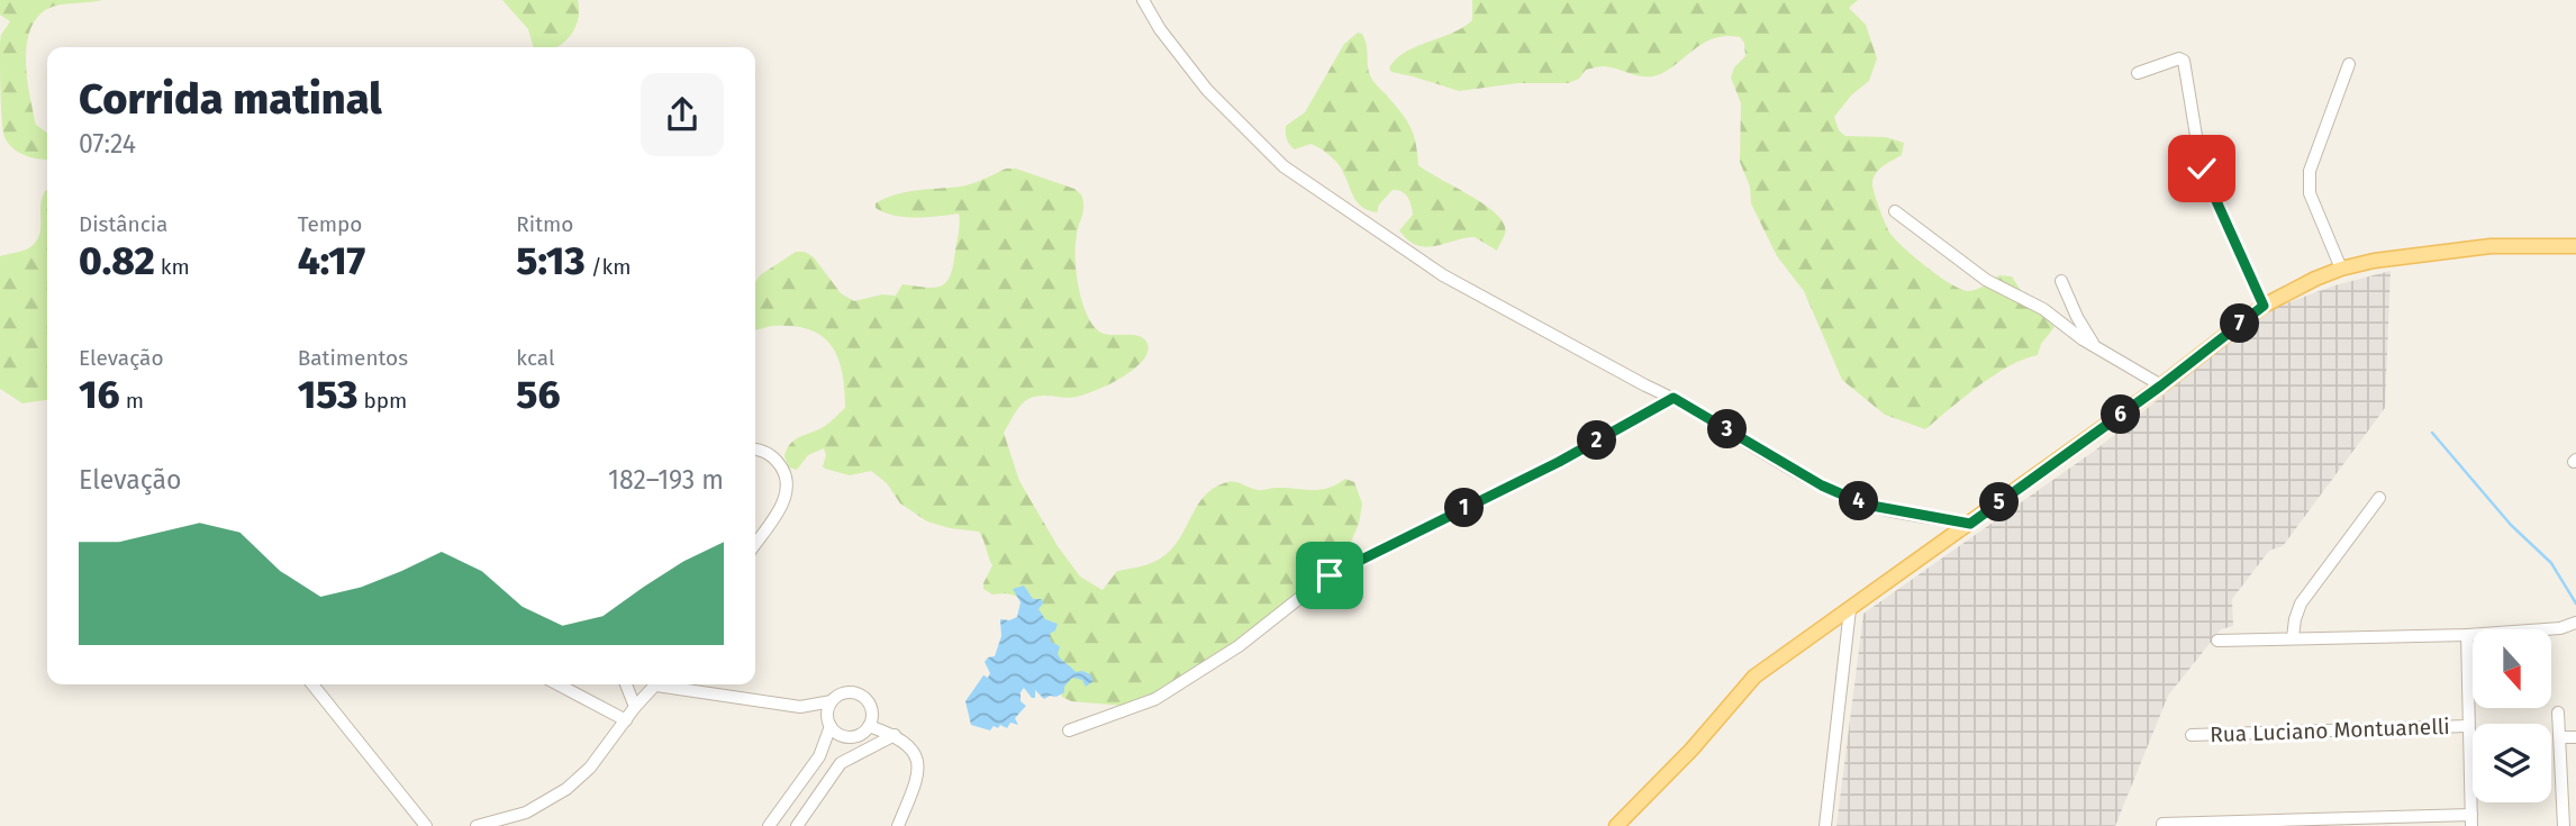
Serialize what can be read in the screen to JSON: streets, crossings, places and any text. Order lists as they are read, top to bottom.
{
  "streets": {
    "street": ["Rua Luciano Montuanelli"]
  },
  "north": "bottom",
  "page": {
    "heading": ["Corrida matinal", "07:24"],
    "stats": [
      ["Distância", "0.82 km"],
      ["Tempo", "4:17"],
      ["Ritmo", "5:13 /km"],
      ["Elevação", "16 m"],
      ["Batimentos", "153 bpm"],
      ["kcal", "56"]
    ],
    "pins": [
      "7",
      "6",
      "3",
      "2",
      "4",
      "5",
      "1"
    ],
    "chart": ["Elevação", "182–193 m"]
  }
}
